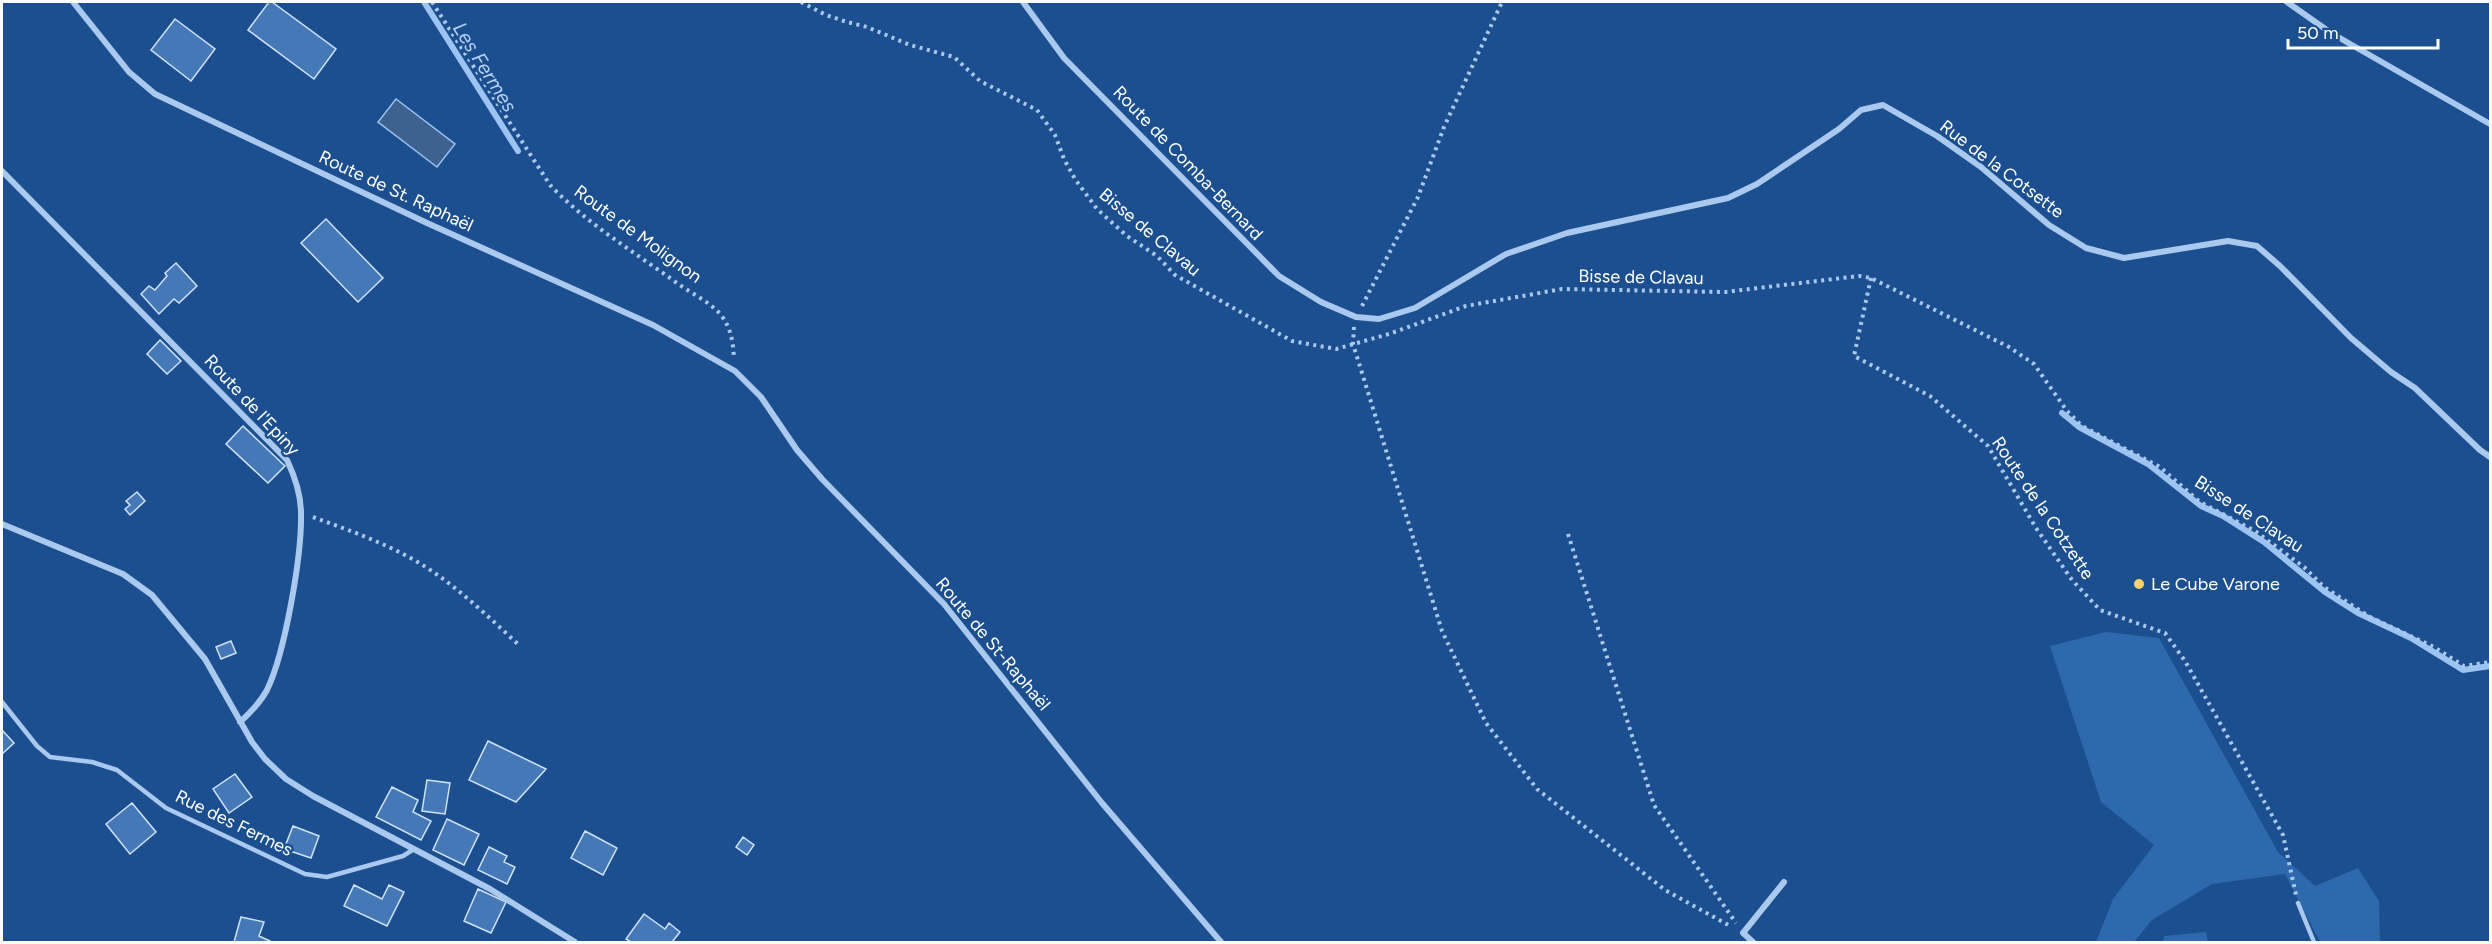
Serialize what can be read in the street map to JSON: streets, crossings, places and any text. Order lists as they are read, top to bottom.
{
  "streets": {
    "street": [
      "Route de Comba-Bernard",
      "Rue de la Cotsette",
      "Route de St. Raphaël",
      "Route de l'Epiny",
      "Route de St-Raphaël"
    ],
    "lane": ["Rue des Fermes"],
    "path": ["Bisse de Clavau", "Route de Molignon", "Route de la Cotzette"]
  },
  "crossings": [
    ["Route de Comba-Bernard", "Rue de la Cotsette"],
    ["Route de St. Raphaël", "Route de Molignon"],
    ["Route de St. Raphaël", "Route de St-Raphaël"],
    ["Bisse de Clavau", "Route de la Cotzette"],
    ["Route de Molignon", "Route de St-Raphaël"]
  ],
  "water": ["Les Fermes"],
  "places": ["Le Cube Varone"],
  "scale_bar": "50 m"
}
